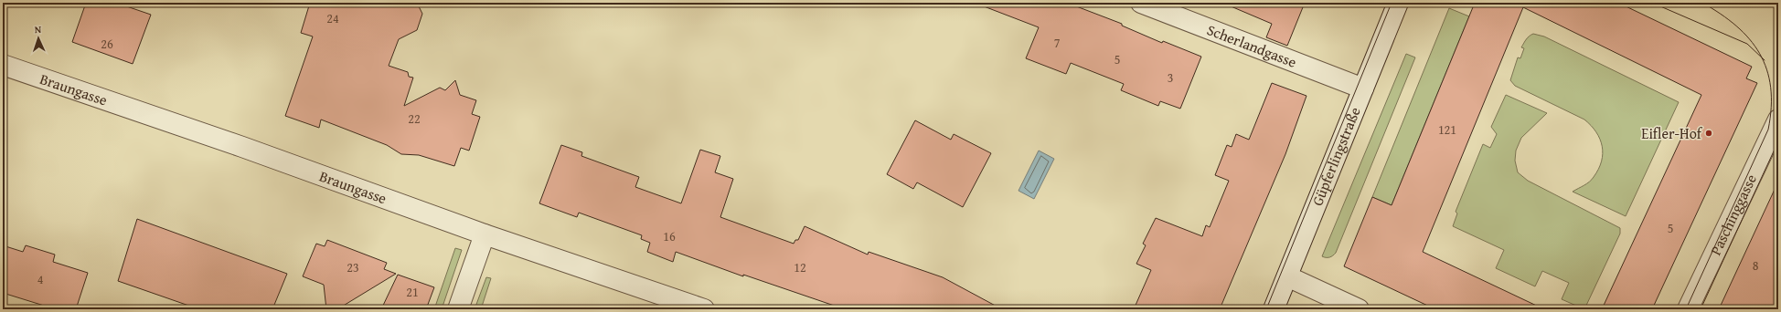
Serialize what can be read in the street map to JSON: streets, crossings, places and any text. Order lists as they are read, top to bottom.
{
  "streets": {
    "street": [
      "Scherlandgasse",
      "Braungasse",
      "Güpferlingstraße",
      "Paschinggasse"
    ]
  },
  "crossings": [
    ["Scherlandgasse", "Güpferlingstraße"]
  ],
  "places": ["Eifler-Hof"],
  "house_numbers": [
    "24",
    "7",
    "26",
    "5",
    "3",
    "22",
    "121",
    "5",
    "16",
    "8",
    "23",
    "12",
    "4",
    "21"
  ],
  "north": "top"
}
